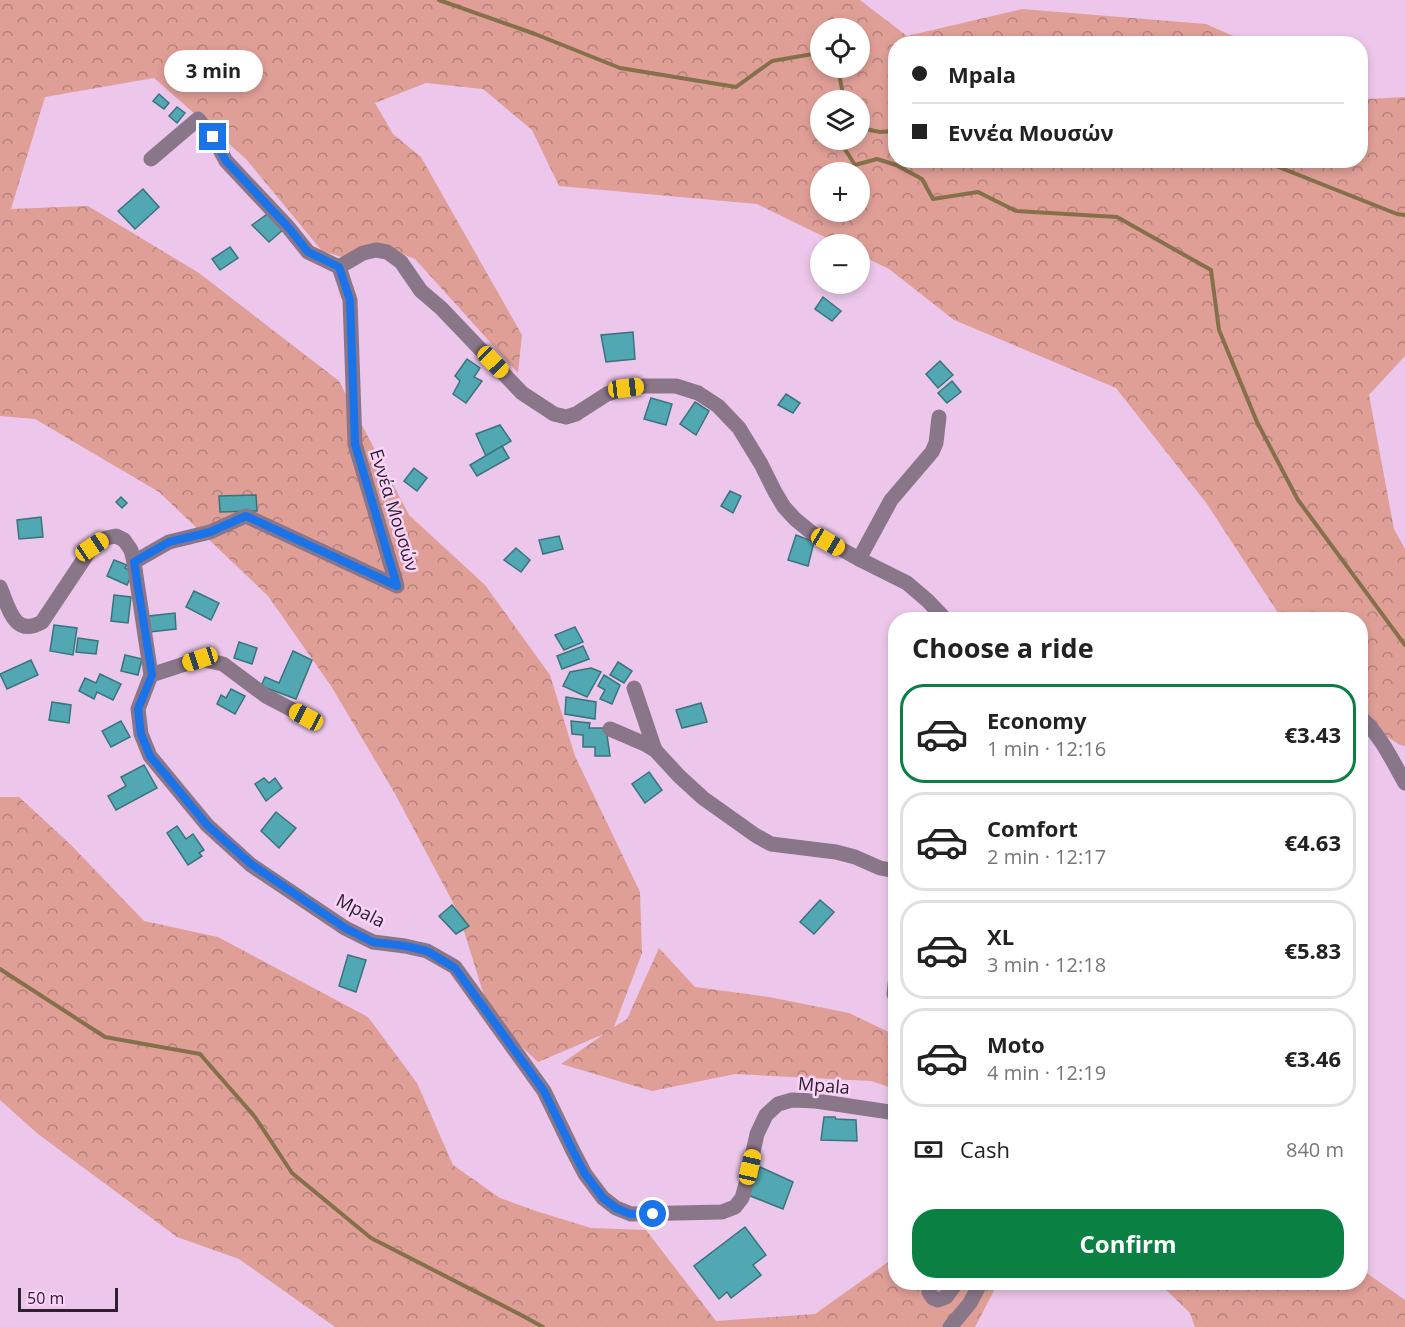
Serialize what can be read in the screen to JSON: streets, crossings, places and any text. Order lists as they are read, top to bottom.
{
  "streets": {
    "street": ["Εννέα Μουσών", "Mpala"]
  },
  "scale_bar": "50 m",
  "page": {
    "map_buttons": ["+", "−"],
    "banner": ["Mpala", "Εννέα Μουσών"],
    "bubble": "3 min",
    "heading": "Choose a ride",
    "list": [
      {
        "name": "Economy",
        "note": "1 min · 12:16",
        "value": "€3.43"
      },
      {
        "name": "Comfort",
        "note": "2 min · 12:17",
        "value": "€4.63"
      },
      {
        "name": "XL",
        "note": "3 min · 12:18",
        "value": "€5.83"
      },
      {
        "name": "Moto",
        "note": "4 min · 12:19",
        "value": "€3.46"
      }
    ],
    "pay": ["Cash", "840 m"],
    "buttons": "Confirm",
    "scale": "50 m"
  }
}
